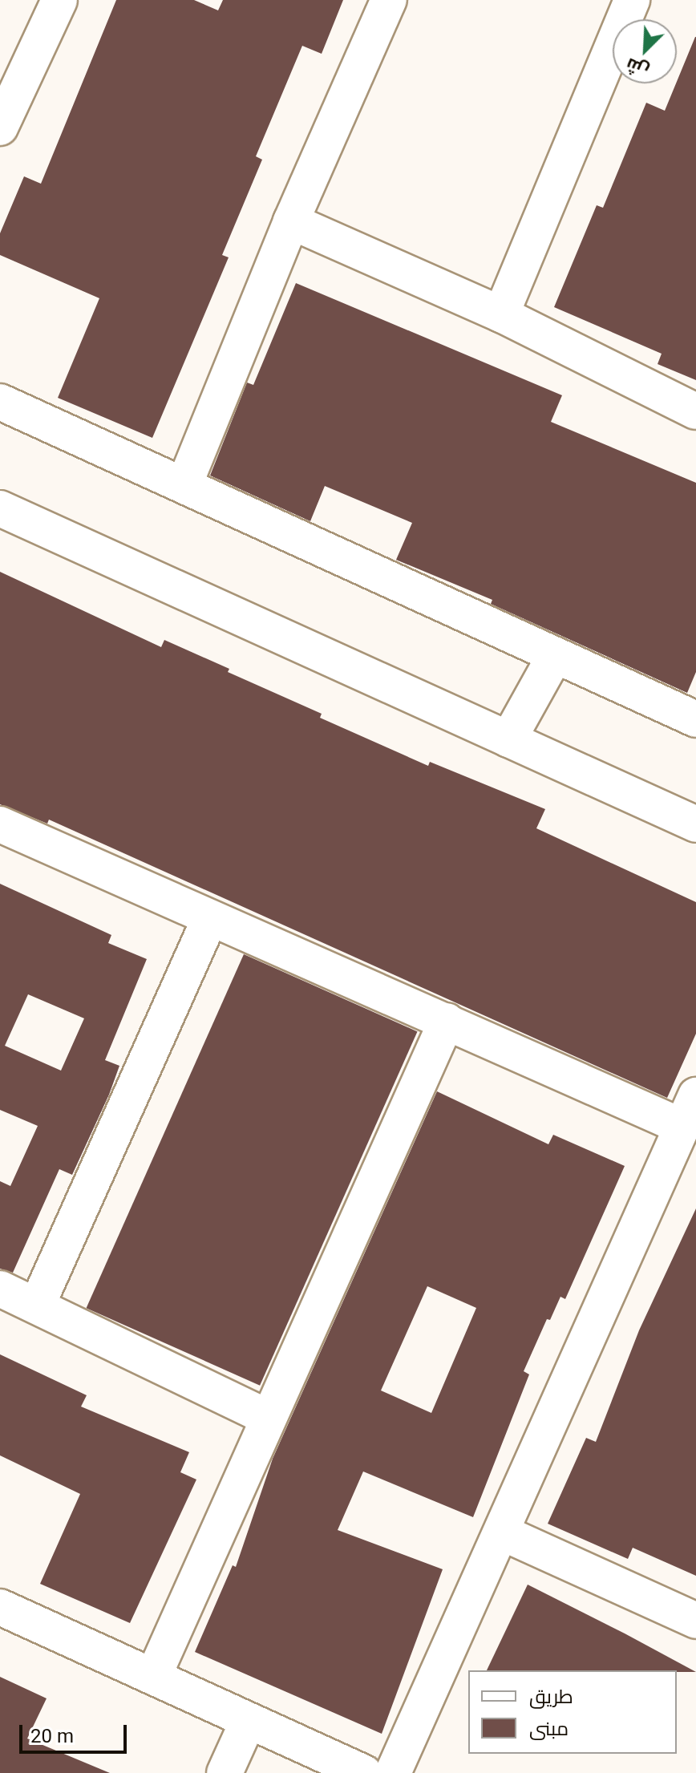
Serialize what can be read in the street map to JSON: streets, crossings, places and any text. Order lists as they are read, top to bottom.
{
  "legend": ["طريق", "مبنى"],
  "scale_bar": "20 m",
  "north": "bottom left"
}
